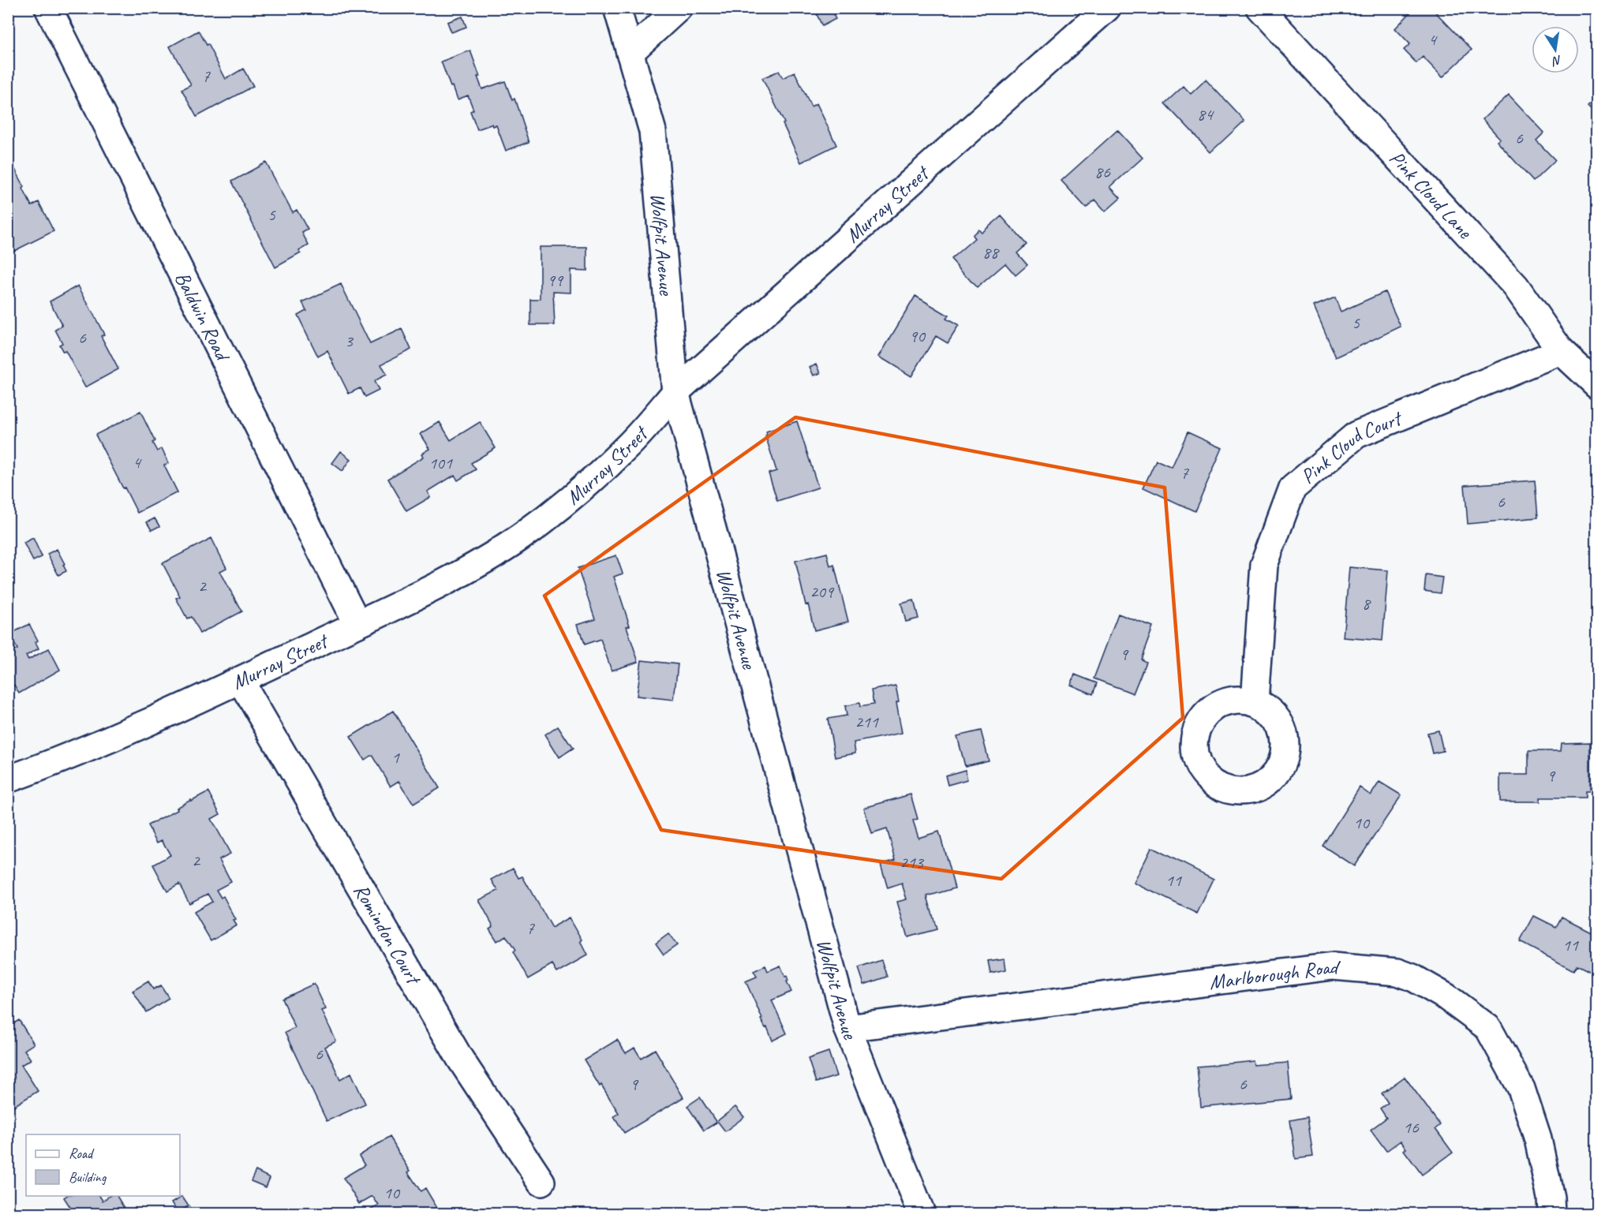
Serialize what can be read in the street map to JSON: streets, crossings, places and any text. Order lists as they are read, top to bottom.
{
  "streets": {
    "street": [
      "Pink Cloud Lane",
      "Murray Street",
      "Wolfpit Avenue",
      "Baldwin Road",
      "Pink Cloud Court",
      "Romindon Court",
      "Marlborough Road"
    ]
  },
  "crossings": [
    ["Pink Cloud Lane", "Pink Cloud Court"],
    ["Murray Street", "Wolfpit Avenue"],
    ["Murray Street", "Baldwin Road"],
    ["Murray Street", "Romindon Court"],
    ["Wolfpit Avenue", "Marlborough Road"]
  ],
  "house_numbers": [
    "4",
    "7",
    "84",
    "6",
    "86",
    "5",
    "88",
    "99",
    "5",
    "90",
    "6",
    "3",
    "4",
    "101",
    "7",
    "6",
    "2",
    "209",
    "8",
    "9",
    "211",
    "1",
    "9",
    "10",
    "2",
    "213",
    "11",
    "7",
    "11",
    "6",
    "9",
    "6",
    "16",
    "10"
  ],
  "legend": ["Road", "Building"],
  "north": "bottom"
}
